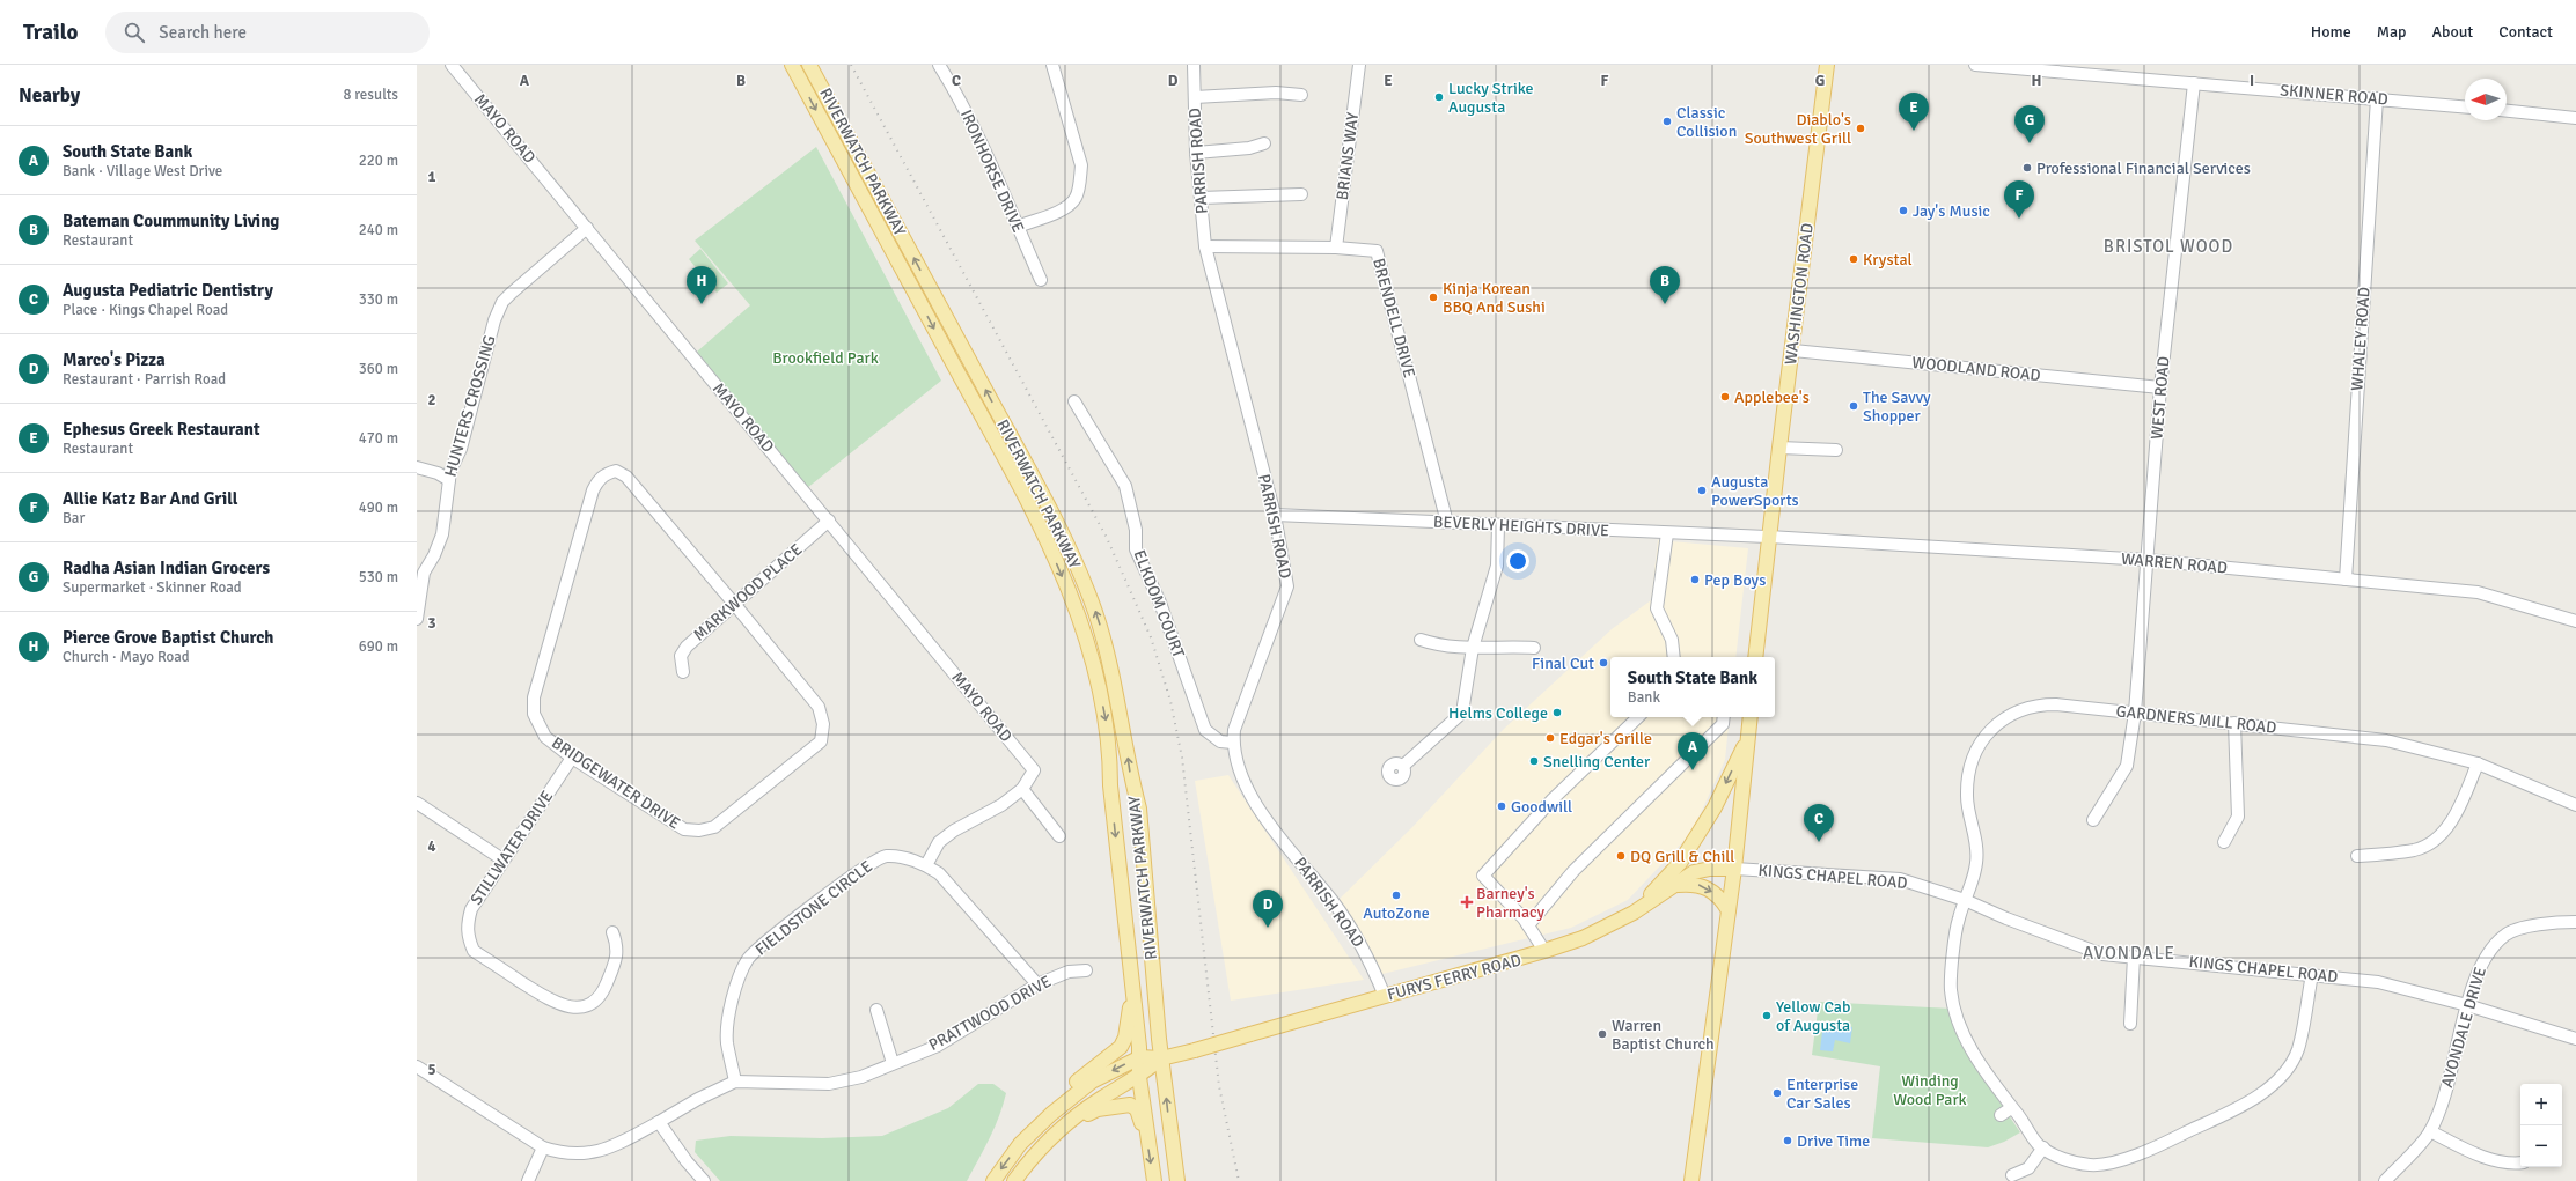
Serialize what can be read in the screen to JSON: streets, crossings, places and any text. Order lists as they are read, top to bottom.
{
  "streets": {
    "main road": ["RIVERWATCH PARKWAY", "WASHINGTON ROAD", "FURYS FERRY ROAD"],
    "street": [
      "SKINNER ROAD",
      "MAYO ROAD",
      "BRIANS WAY",
      "PARRISH ROAD",
      "IRONHORSE DRIVE",
      "BRENDELL DRIVE",
      "WHALEY ROAD",
      "WOODLAND ROAD",
      "WEST ROAD",
      "HUNTERS CROSSING",
      "BEVERLY HEIGHTS DRIVE",
      "WARREN ROAD",
      "MARKWOOD PLACE",
      "ELKDOM COURT",
      "GARDNERS MILL ROAD",
      "BRIDGEWATER DRIVE",
      "STILLWATER DRIVE",
      "KINGS CHAPEL ROAD",
      "FIELDSTONE CIRCLE",
      "PRATTWOOD DRIVE",
      "AVONDALE DRIVE"
    ]
  },
  "crossings": [
    ["SKINNER ROAD", "WHALEY ROAD"],
    ["SKINNER ROAD", "WEST ROAD"],
    ["MAYO ROAD", "HUNTERS CROSSING"],
    ["MAYO ROAD", "MARKWOOD PLACE"],
    ["BRIANS WAY", "BRENDELL DRIVE"],
    ["PARRISH ROAD", "BRENDELL DRIVE"],
    ["PARRISH ROAD", "BEVERLY HEIGHTS DRIVE"],
    ["PARRISH ROAD", "ELKDOM COURT"],
    ["PARRISH ROAD", "FURYS FERRY ROAD"],
    ["RIVERWATCH PARKWAY", "FURYS FERRY ROAD"],
    ["WASHINGTON ROAD", "WOODLAND ROAD"],
    ["WASHINGTON ROAD", "BEVERLY HEIGHTS DRIVE"],
    ["WASHINGTON ROAD", "WARREN ROAD"],
    ["BRENDELL DRIVE", "BEVERLY HEIGHTS DRIVE"],
    ["WHALEY ROAD", "WARREN ROAD"],
    ["WOODLAND ROAD", "WEST ROAD"],
    ["WEST ROAD", "WARREN ROAD"],
    ["WEST ROAD", "GARDNERS MILL ROAD"],
    ["BEVERLY HEIGHTS DRIVE", "WARREN ROAD"],
    ["MARKWOOD PLACE", "BRIDGEWATER DRIVE"],
    ["GARDNERS MILL ROAD", "KINGS CHAPEL ROAD"],
    ["BRIDGEWATER DRIVE", "STILLWATER DRIVE"],
    ["KINGS CHAPEL ROAD", "FURYS FERRY ROAD"],
    ["KINGS CHAPEL ROAD", "AVONDALE DRIVE"],
    ["FIELDSTONE CIRCLE", "PRATTWOOD DRIVE"]
  ],
  "districts": ["BRISTOL WOOD", "AVONDALE"],
  "parks": ["Brookfield Park", "Winding Wood Park"],
  "places": {
    "other": [
      "Lucky Strike Augusta",
      "Classic Collision",
      "Diablo's Southwest Grill",
      "Professional Financial Services",
      "Jay's Music",
      "Krystal",
      "Kinja Korean BBQ And Sushi",
      "Applebee's",
      "The Savvy Shopper",
      "Augusta PowerSports",
      "Pep Boys",
      "Final Cut",
      "Helms College",
      "Edgar's Grille",
      "Snelling Center",
      "Goodwill",
      "DQ Grill & Chill",
      "AutoZone",
      "Yellow Cab of Augusta",
      "Warren Baptist Church",
      "Enterprise Car Sales",
      "Drive Time"
    ],
    "health": ["Barney's Pharmacy"]
  },
  "north": "left",
  "page": {
    "header": "Trailo",
    "search": "Search here",
    "nav": [
      "Home",
      "Map",
      "About",
      "Contact"
    ],
    "heading": ["Nearby", "8 results"],
    "pins": [
      "E",
      "G",
      "F",
      "B",
      "H",
      "A",
      "C",
      "D"
    ],
    "list": [
      {
        "mark": "A",
        "name": "South State Bank",
        "note": "Bank · Village West Drive",
        "value": "220 m"
      },
      {
        "mark": "B",
        "name": "Bateman Coummunity Living",
        "note": "Restaurant",
        "value": "240 m"
      },
      {
        "mark": "C",
        "name": "Augusta Pediatric Dentistry",
        "note": "Place · Kings Chapel Road",
        "value": "330 m"
      },
      {
        "mark": "D",
        "name": "Marco's Pizza",
        "note": "Restaurant · Parrish Road",
        "value": "360 m"
      },
      {
        "mark": "E",
        "name": "Ephesus Greek Restaurant",
        "note": "Restaurant",
        "value": "470 m"
      },
      {
        "mark": "F",
        "name": "Allie Katz Bar And Grill",
        "note": "Bar",
        "value": "490 m"
      },
      {
        "mark": "G",
        "name": "Radha Asian Indian Grocers",
        "note": "Supermarket · Skinner Road",
        "value": "530 m"
      },
      {
        "mark": "H",
        "name": "Pierce Grove Baptist Church",
        "note": "Church · Mayo Road",
        "value": "690 m"
      }
    ],
    "popup": ["South State Bank", "Bank"],
    "map_buttons": ["+", "−"]
  },
  "grid": {
    "columns": [
      "A",
      "B",
      "C",
      "D",
      "E",
      "F",
      "G",
      "H",
      "I"
    ],
    "rows": [
      "1",
      "2",
      "3",
      "4",
      "5"
    ]
  }
}
